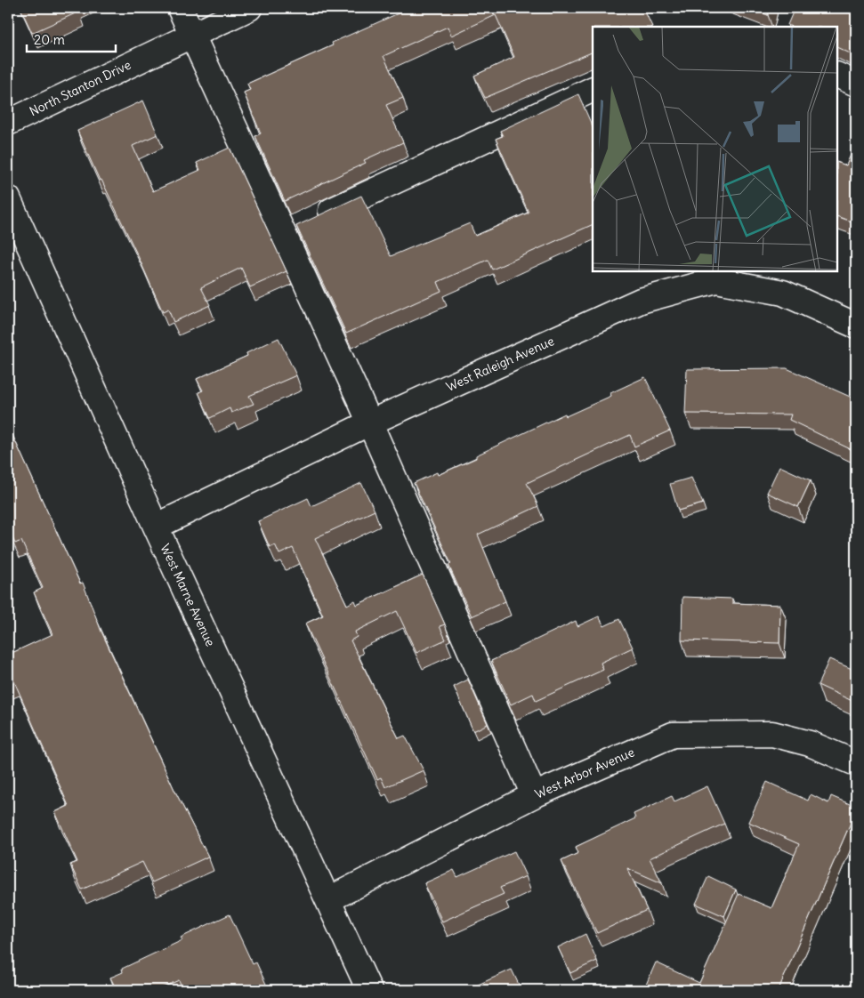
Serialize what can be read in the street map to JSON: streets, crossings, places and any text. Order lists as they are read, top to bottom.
{
  "streets": {
    "street": [
      "North Stanton Drive",
      "West Raleigh Avenue",
      "West Marne Avenue",
      "West Arbor Avenue"
    ]
  },
  "crossings": [
    ["West Raleigh Avenue", "West Marne Avenue"],
    ["West Marne Avenue", "West Arbor Avenue"]
  ],
  "scale_bar": "20 m"
}
